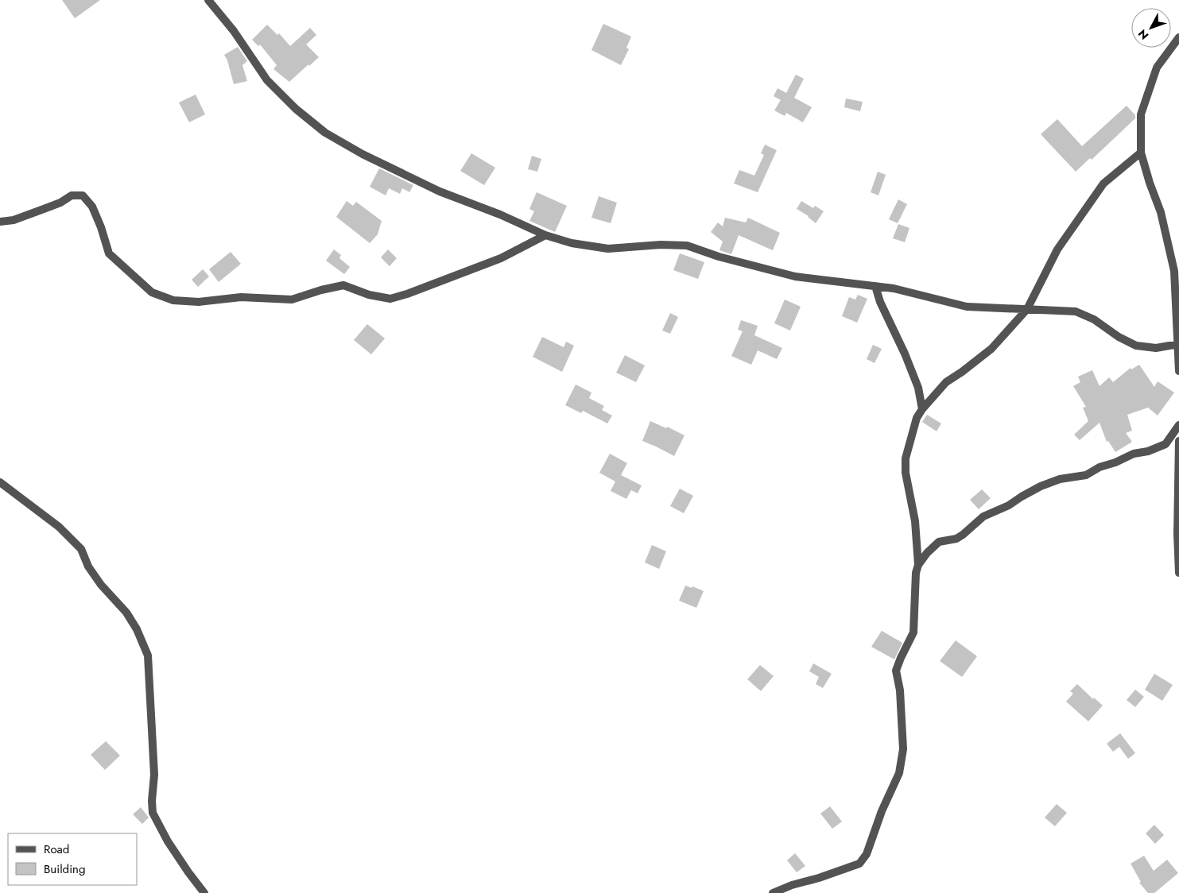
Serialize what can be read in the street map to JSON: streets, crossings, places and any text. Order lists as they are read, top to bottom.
{
  "legend": ["Road", "Building"],
  "north": "bottom left"
}
